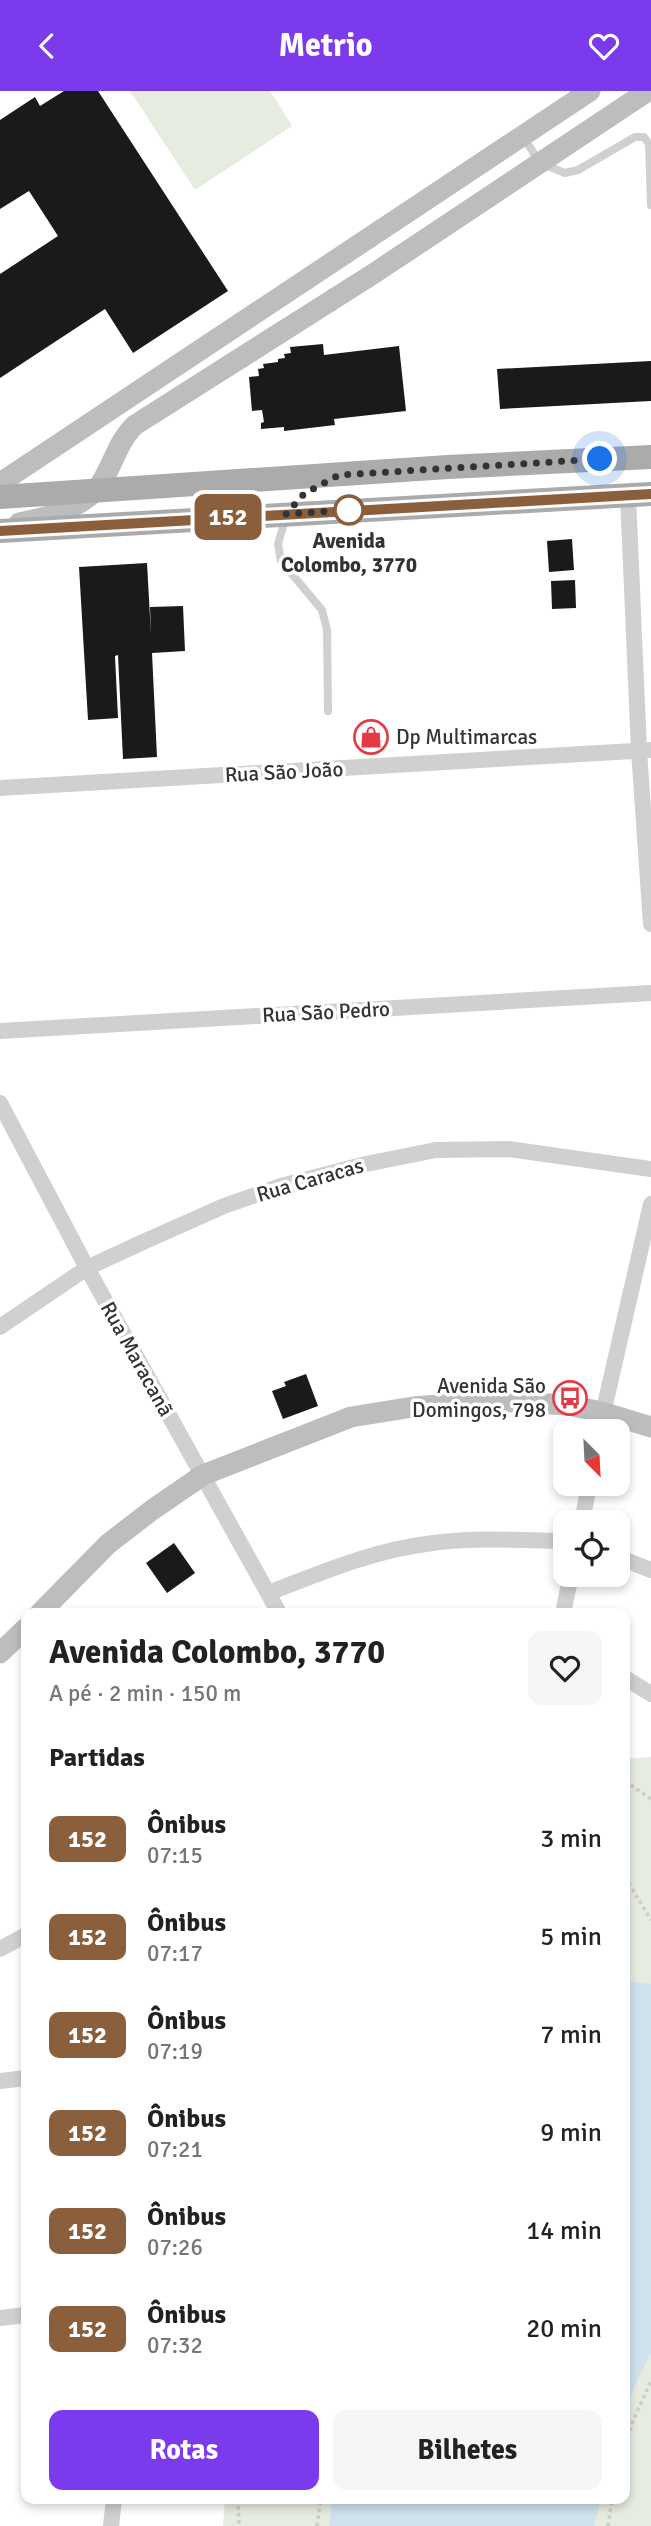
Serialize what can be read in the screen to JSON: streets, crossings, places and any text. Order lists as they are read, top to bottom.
{
  "streets": {
    "street": [
      "Rua São João",
      "Rua São Pedro",
      "Rua Caracas",
      "Rua Maracanã"
    ]
  },
  "crossings": [
    ["Rua Caracas", "Rua Maracanã"]
  ],
  "places": {
    "other": ["Avenida Colombo, 3770"],
    "shop": ["Dp Multimarcas"],
    "bus stop": ["Avenida São Domingos, 798"]
  },
  "lines": ["bus line 152"],
  "north": "bottom right",
  "page": {
    "header": "Metrio",
    "on_map": "152",
    "heading": [
      ["Avenida Colombo, 3770", "A pé · 2 min · 150 m"],
      "Partidas"
    ],
    "list": [
      {
        "mark": "152",
        "name": "Ônibus",
        "note": "07:15",
        "value": "3 min"
      },
      {
        "mark": "152",
        "name": "Ônibus",
        "note": "07:17",
        "value": "5 min"
      },
      {
        "mark": "152",
        "name": "Ônibus",
        "note": "07:19",
        "value": "7 min"
      },
      {
        "mark": "152",
        "name": "Ônibus",
        "note": "07:21",
        "value": "9 min"
      },
      {
        "mark": "152",
        "name": "Ônibus",
        "note": "07:26",
        "value": "14 min"
      },
      {
        "mark": "152",
        "name": "Ônibus",
        "note": "07:32",
        "value": "20 min"
      }
    ],
    "buttons": ["Rotas", "Bilhetes"]
  }
}
